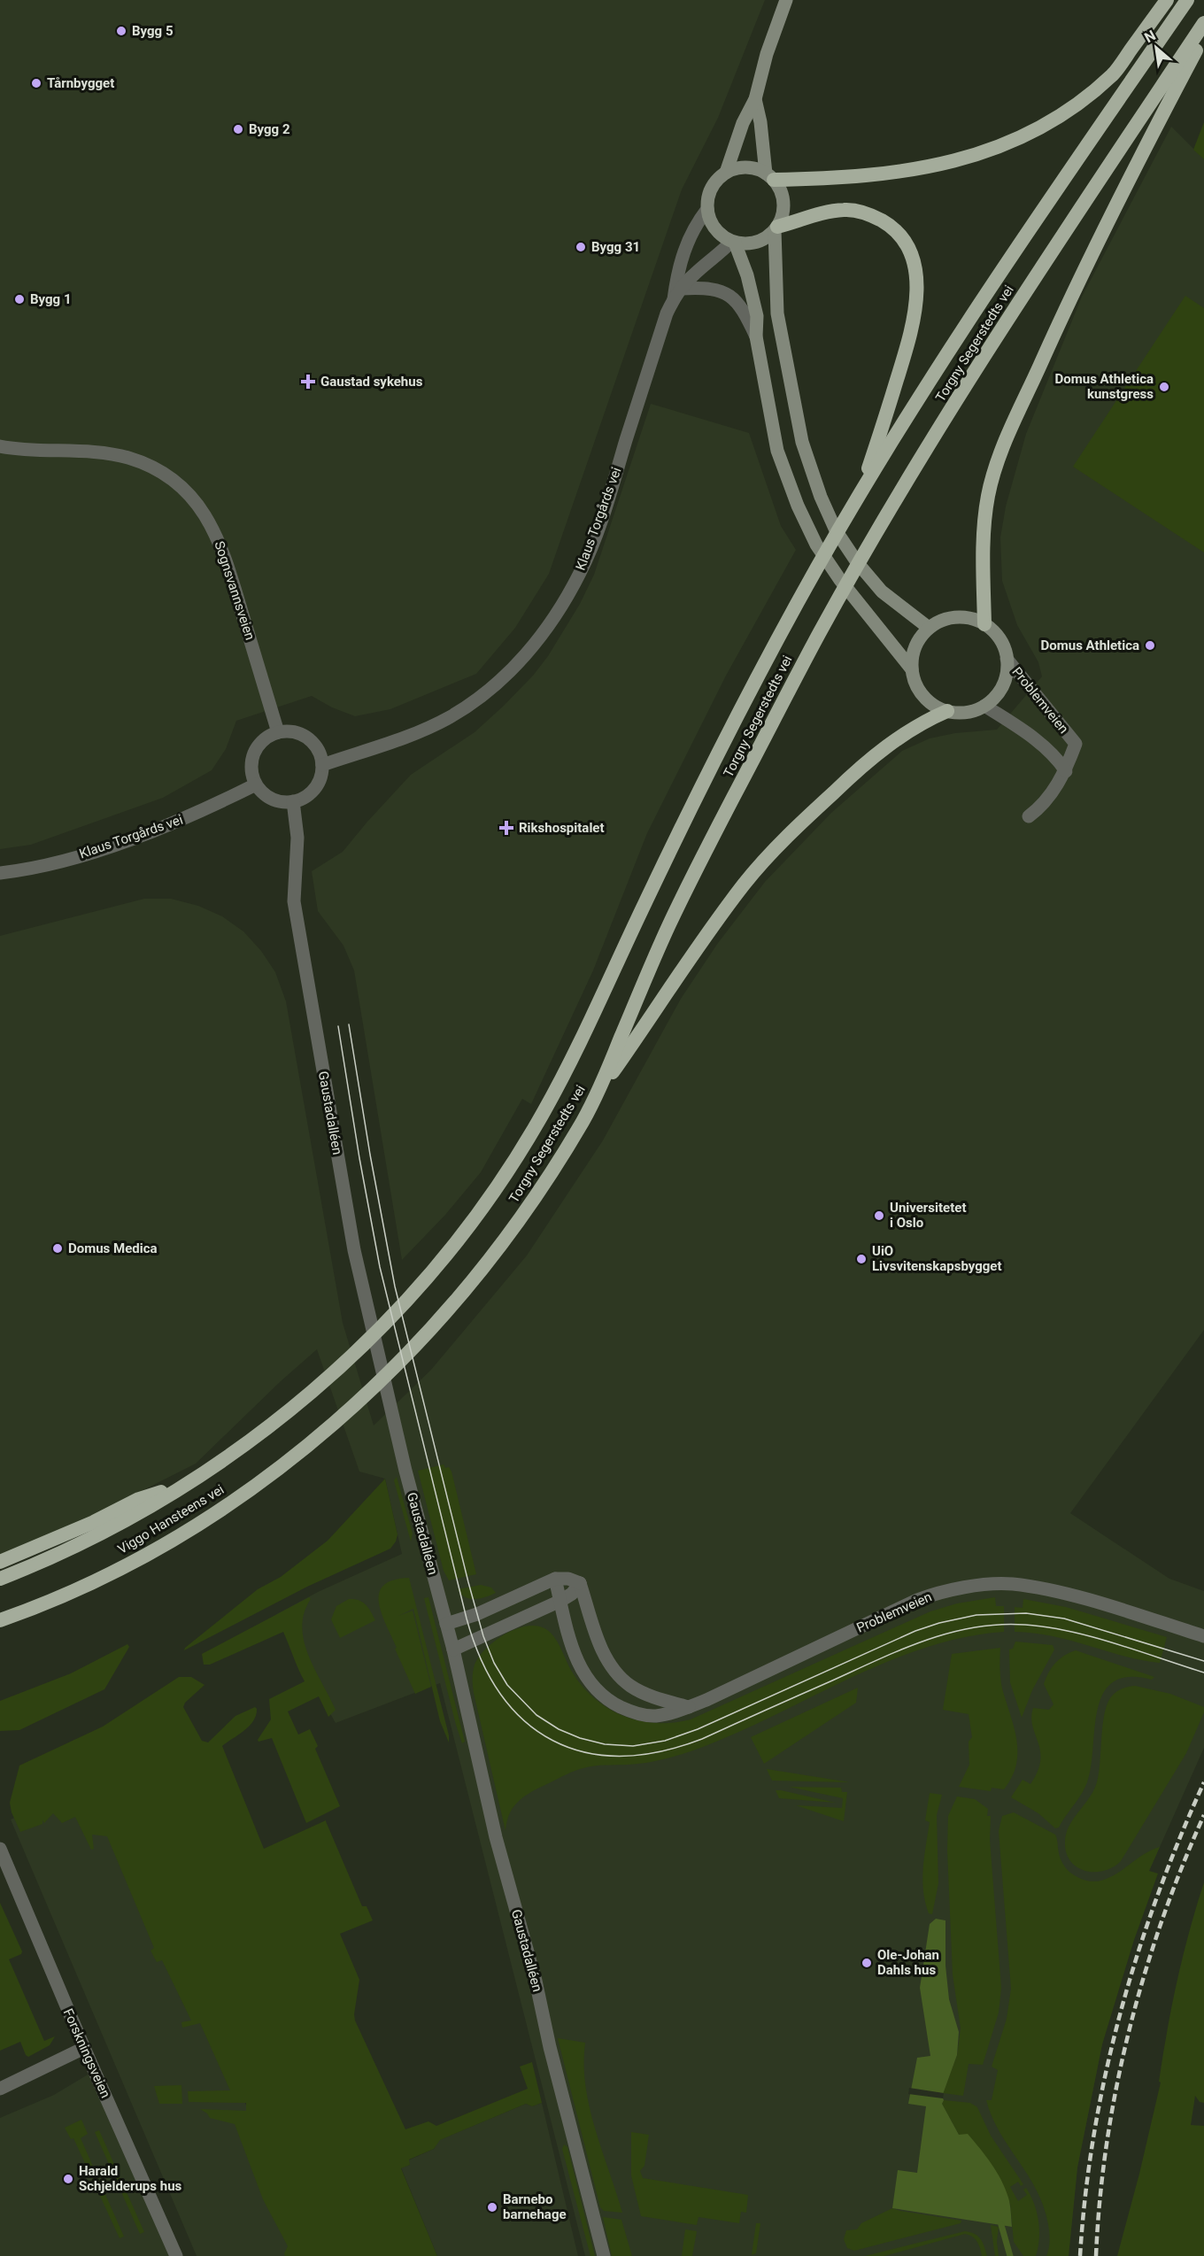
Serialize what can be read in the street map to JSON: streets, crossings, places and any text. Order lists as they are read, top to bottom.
{
  "streets": {
    "highway": ["Torgny Segerstedts vei", "Viggo Hansteens vei"],
    "street": [
      "Klaus Torgårds vei",
      "Sognsvannsveien",
      "Problemveien",
      "Gaustadalléen",
      "Forskningsveien"
    ]
  },
  "crossings": [
    ["Torgny Segerstedts vei", "Viggo Hansteens vei"],
    ["Klaus Torgårds vei", "Sognsvannsveien"],
    ["Klaus Torgårds vei", "Gaustadalléen"],
    ["Sognsvannsveien", "Gaustadalléen"]
  ],
  "places": {
    "other": [
      "Bygg 5",
      "Tårnbygget",
      "Bygg 2",
      "Bygg 31",
      "Bygg 1",
      "Domus Athletica kunstgress",
      "Domus Athletica",
      "Universitetet i Oslo",
      "Domus Medica",
      "UiO Livsvitenskapsbygget",
      "Ole-Johan Dahls hus",
      "Harald Schjelderups hus",
      "Barnebo barnehage"
    ],
    "health": ["Gaustad sykehus", "Rikshospitalet"]
  },
  "north": "top left"
}
